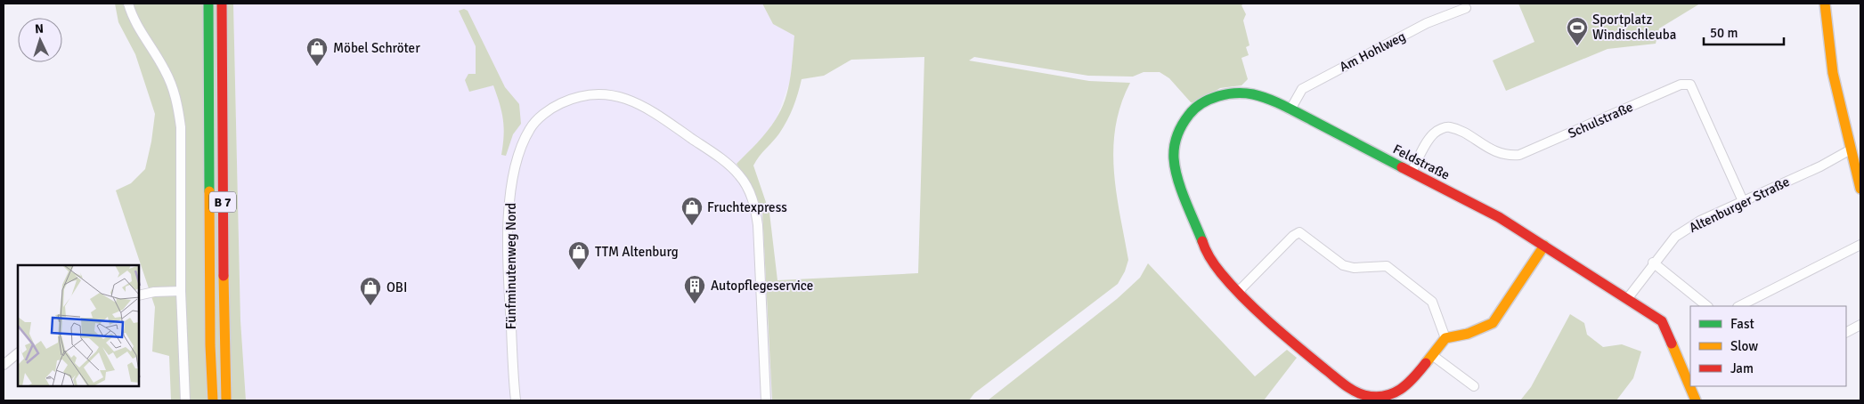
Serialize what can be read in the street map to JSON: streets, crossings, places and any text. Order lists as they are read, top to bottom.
{
  "streets": {
    "main road": ["Feldstraße", "B 7"],
    "street": [
      "Am Hohlweg",
      "Schulstraße",
      "Altenburger Straße",
      "Fünfminutenweg Nord"
    ]
  },
  "crossings": [
    ["Am Hohlweg", "Feldstraße"],
    ["Schulstraße", "Feldstraße"],
    ["Schulstraße", "Altenburger Straße"],
    ["Feldstraße", "Altenburger Straße"]
  ],
  "places": {
    "sports": ["Sportplatz Windischleuba"],
    "shop": [
      "Möbel Schröter",
      "Fruchtexpress",
      "TTM Altenburg",
      "OBI"
    ],
    "building": ["Autopflegeservice"]
  },
  "legend": ["Fast", "Slow", "Jam"],
  "scale_bar": "50 m",
  "north": "top"
}
